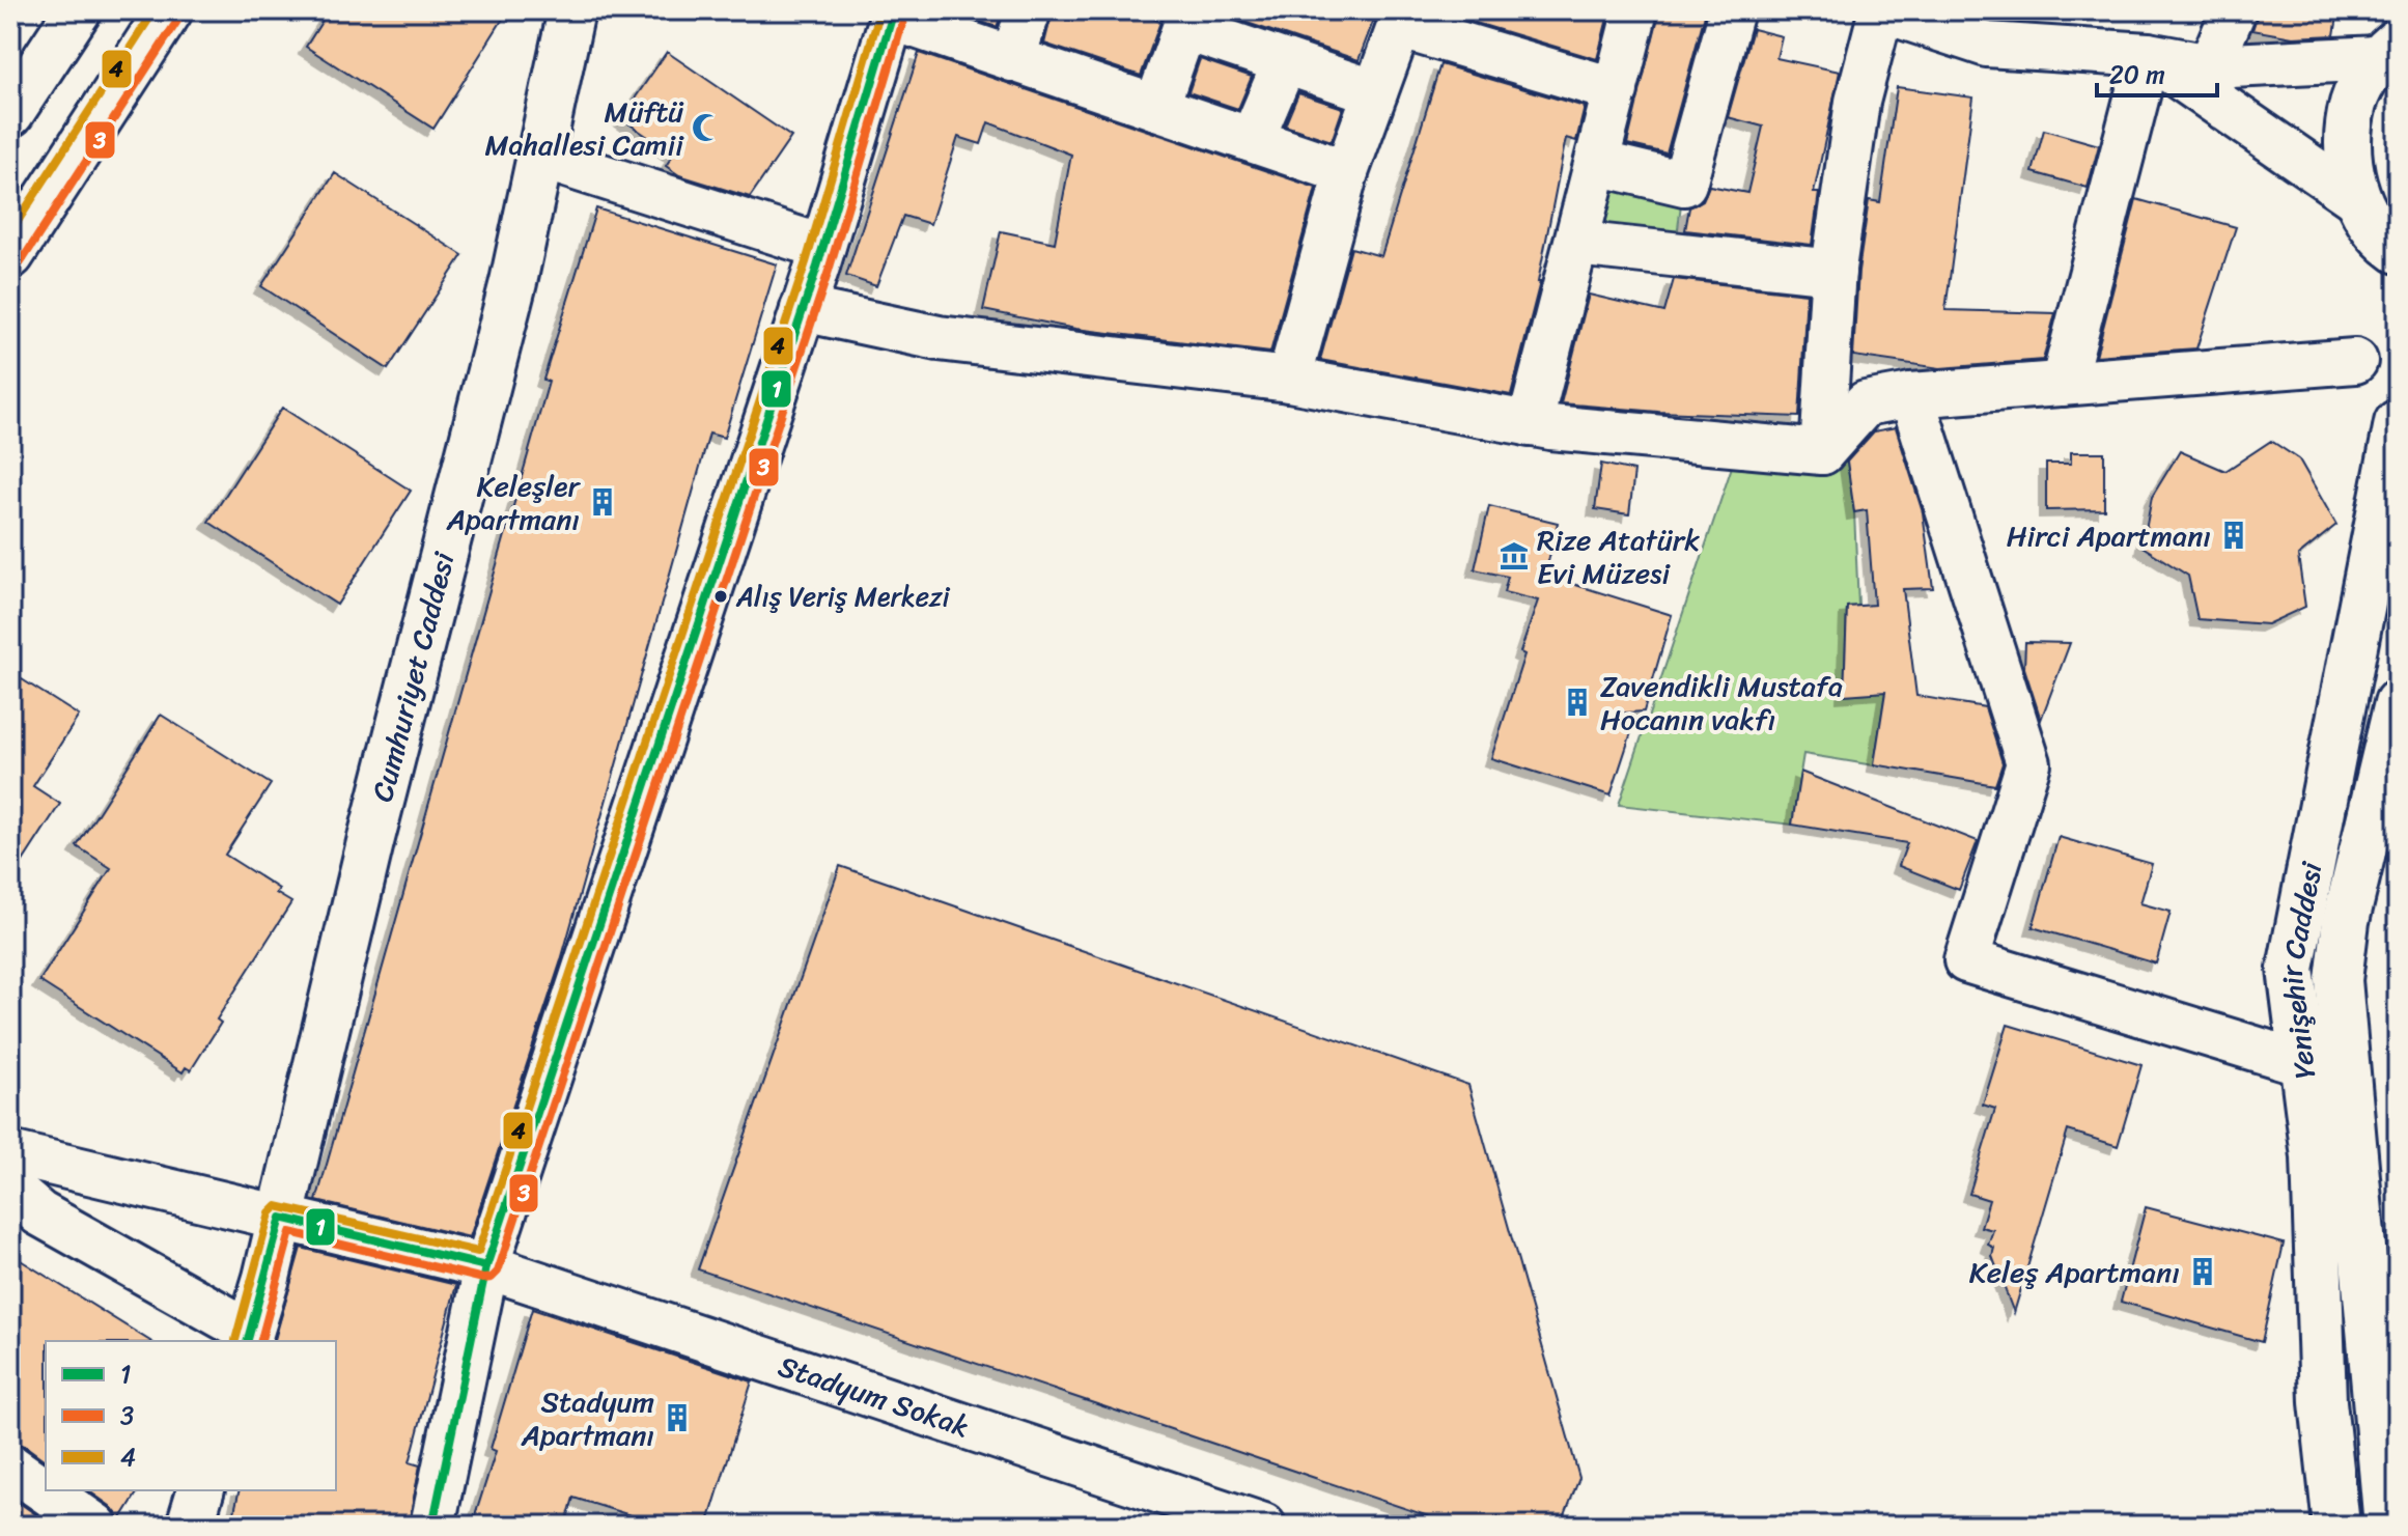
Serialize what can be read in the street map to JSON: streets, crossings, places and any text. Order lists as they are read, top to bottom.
{
  "streets": {
    "main road": ["Cumhuriyet Caddesi", "Yenişehir Caddesi"],
    "street": ["Stadyum Sokak"]
  },
  "crossings": [
    ["Cumhuriyet Caddesi", "Stadyum Sokak"]
  ],
  "places": {
    "mosque": ["Müftü Mahallesi Camii"],
    "building": [
      "Keleşler Apartmanı",
      "Hirci Apartmanı",
      "Zavendikli Mustafa Hocanın vakfı",
      "Keleş Apartmanı",
      "Stadyum Apartmanı"
    ],
    "museum": ["Rize Atatürk Evi Müzesi"],
    "other": ["Alış Veriş Merkezi"]
  },
  "lines": ["transit line 1", "transit line 4", "transit line 3"],
  "legend": ["1", "3", "4"],
  "scale_bar": "20 m"
}
